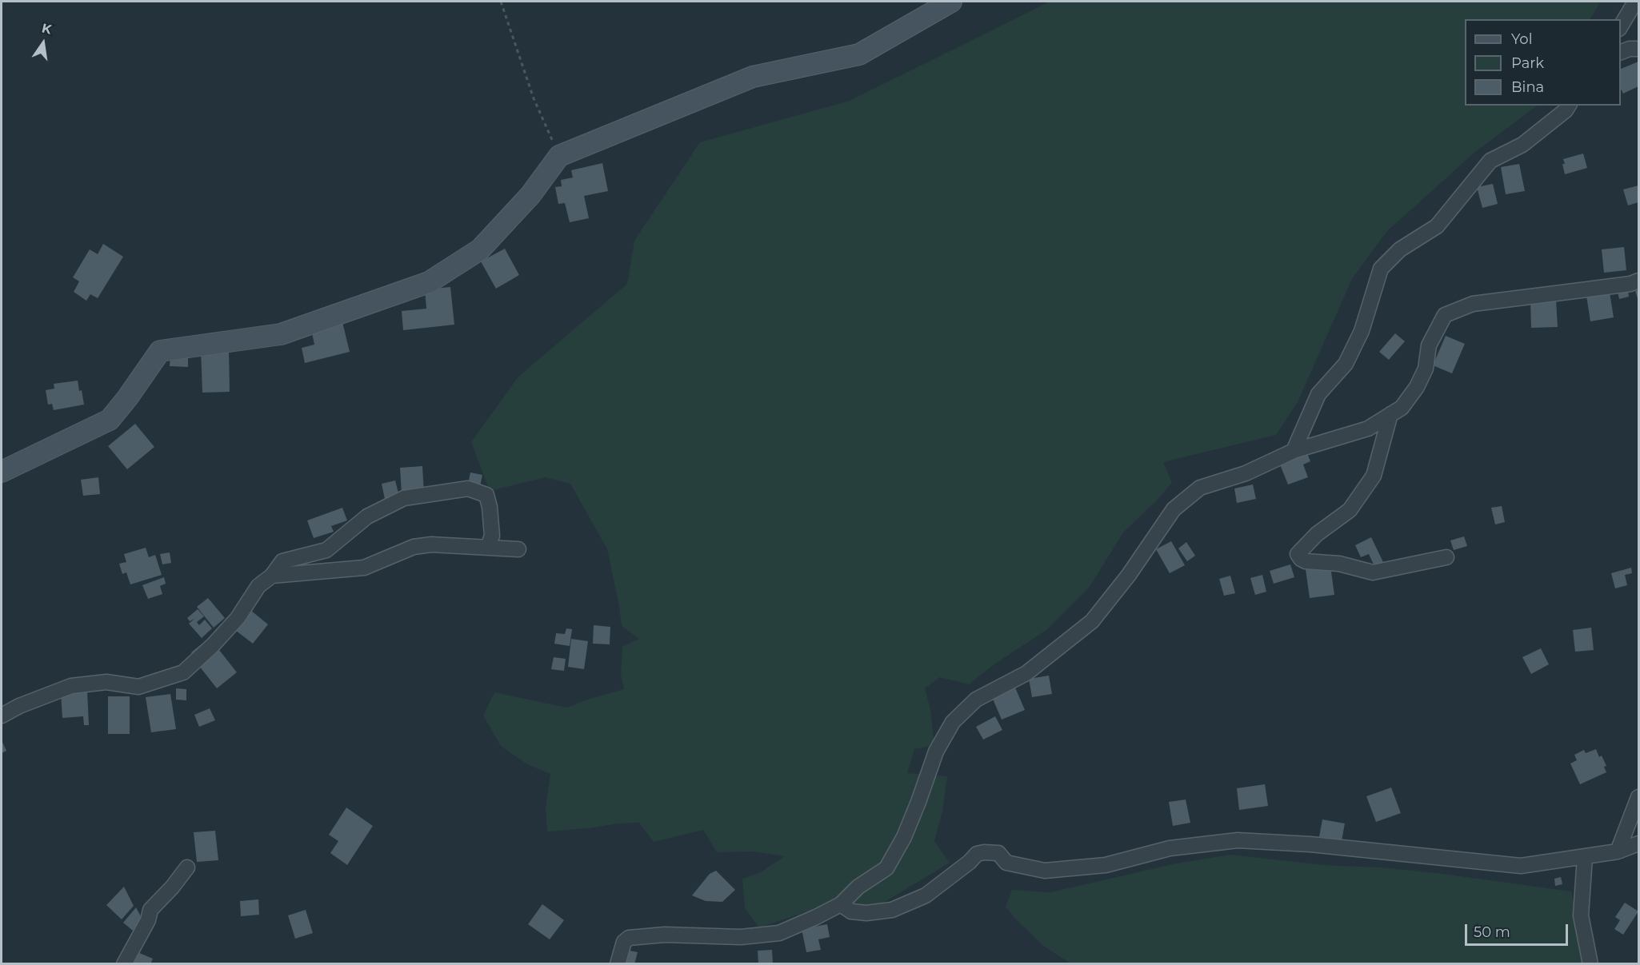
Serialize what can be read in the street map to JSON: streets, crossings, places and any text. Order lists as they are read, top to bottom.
{
  "legend": ["Yol", "Park", "Bina"],
  "scale_bar": "50 m",
  "north": "top"
}
